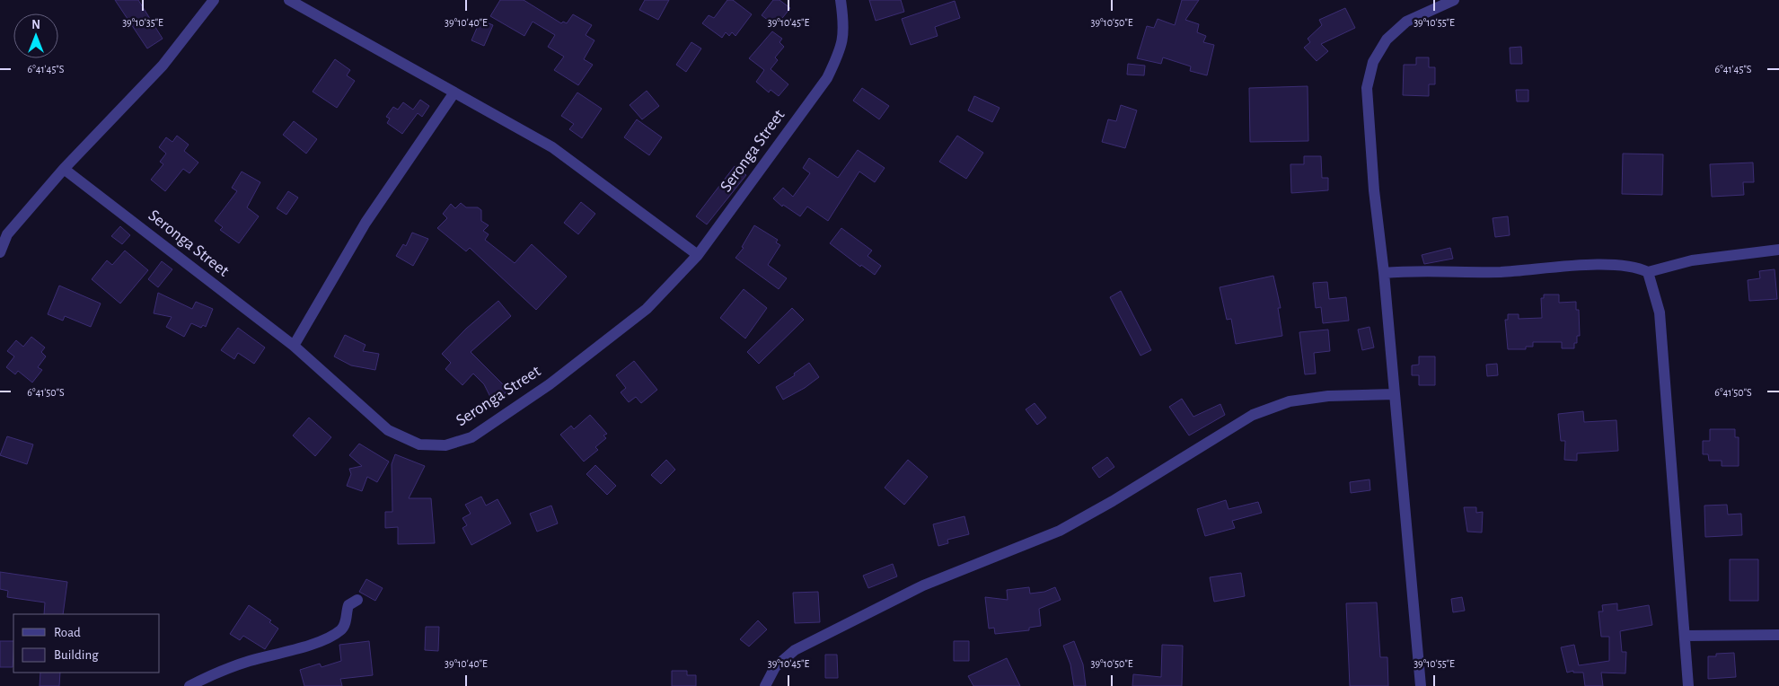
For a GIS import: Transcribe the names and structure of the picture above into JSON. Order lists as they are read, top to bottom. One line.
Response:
{"streets":{"street":["Seronga Street"]},"legend":["Road","Building"],"north":"top","coordinates":["39°10'35\"E","39°10'40\"E","39°10'45\"E","39°10'50\"E","39°10'55\"E","6°41'45\"S","6°41'50\"S"]}
